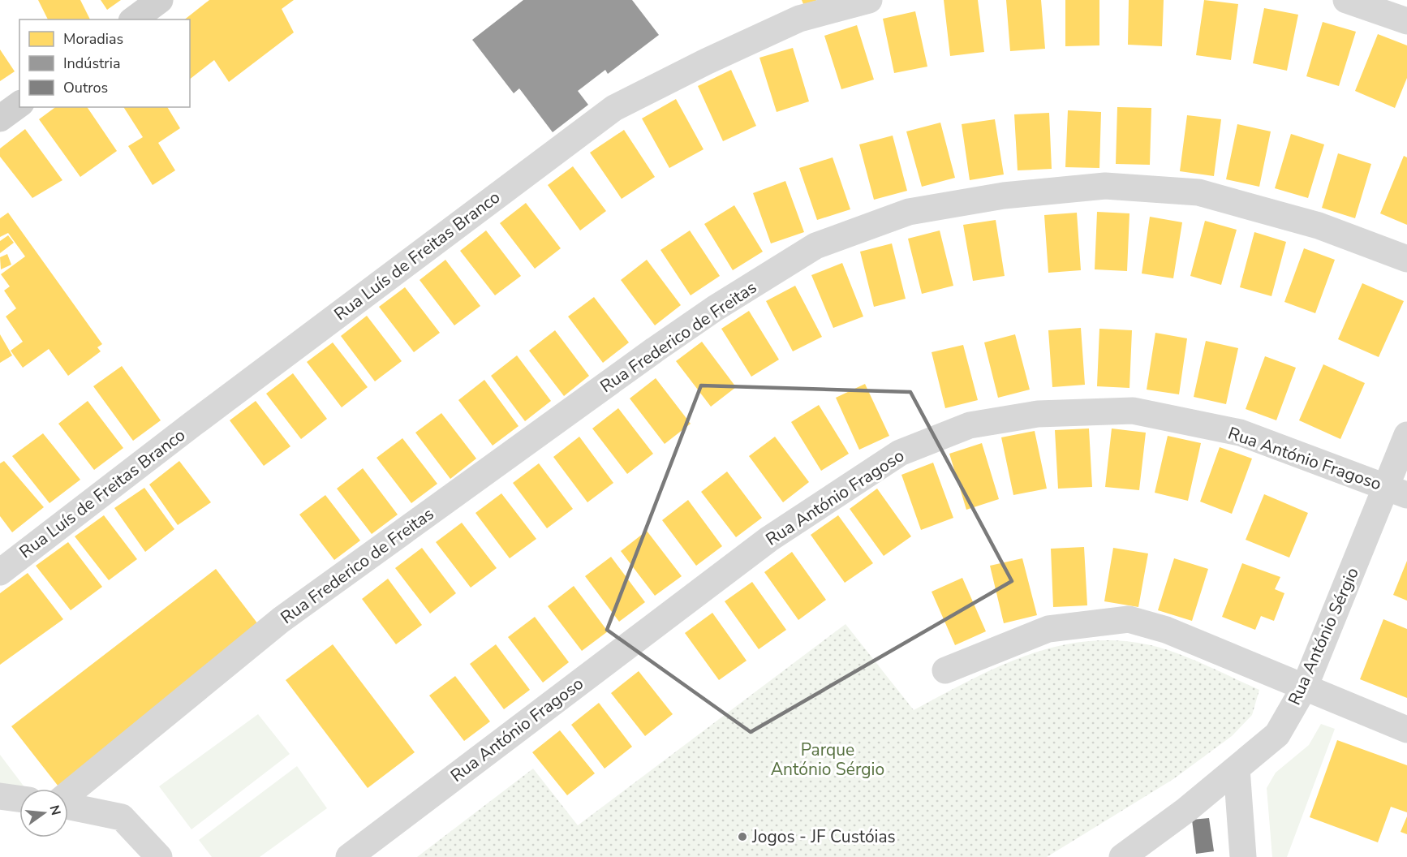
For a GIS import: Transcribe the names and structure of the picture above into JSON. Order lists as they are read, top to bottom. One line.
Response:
{"streets":{"street":["Rua Luís de Freitas Branco","Rua Frederico de Freitas","Rua António Fragoso","Rua António Sérgio"]},"crossings":[["Rua António Fragoso","Rua António Sérgio"]],"parks":["Parque António Sérgio"],"places":["Jogos - JF Custóias"],"legend":["Moradias","Indústria","Outros"],"north":"right"}
